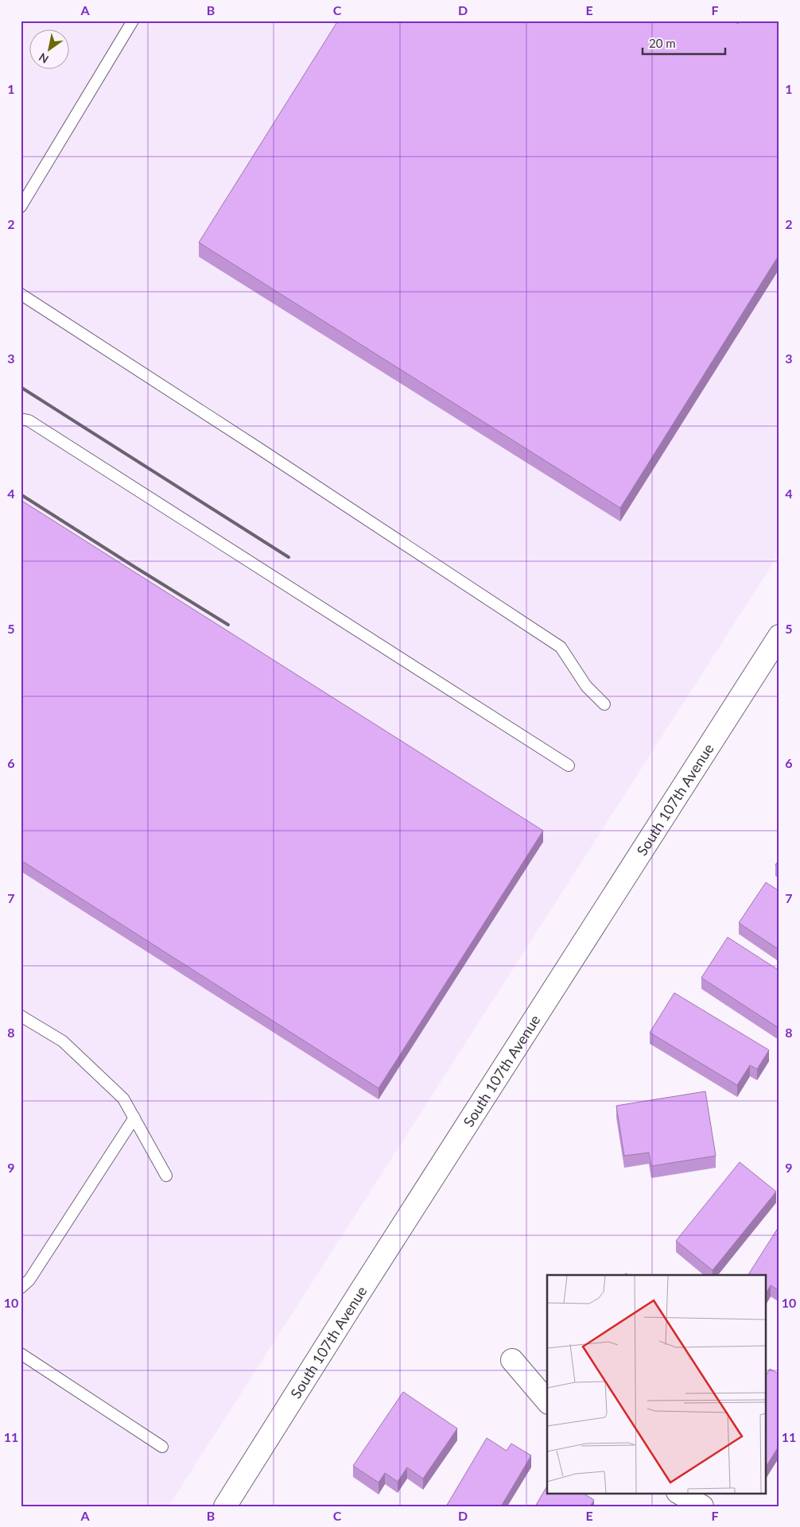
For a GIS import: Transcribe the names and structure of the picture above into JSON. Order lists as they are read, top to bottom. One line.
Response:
{"streets":{"main road":["South 107th Avenue"]},"scale_bar":"20 m","north":"bottom left","grid":{"columns":["A","B","C","D","E","F"],"rows":["1","2","3","4","5","6","7","8","9","10","11"]}}
